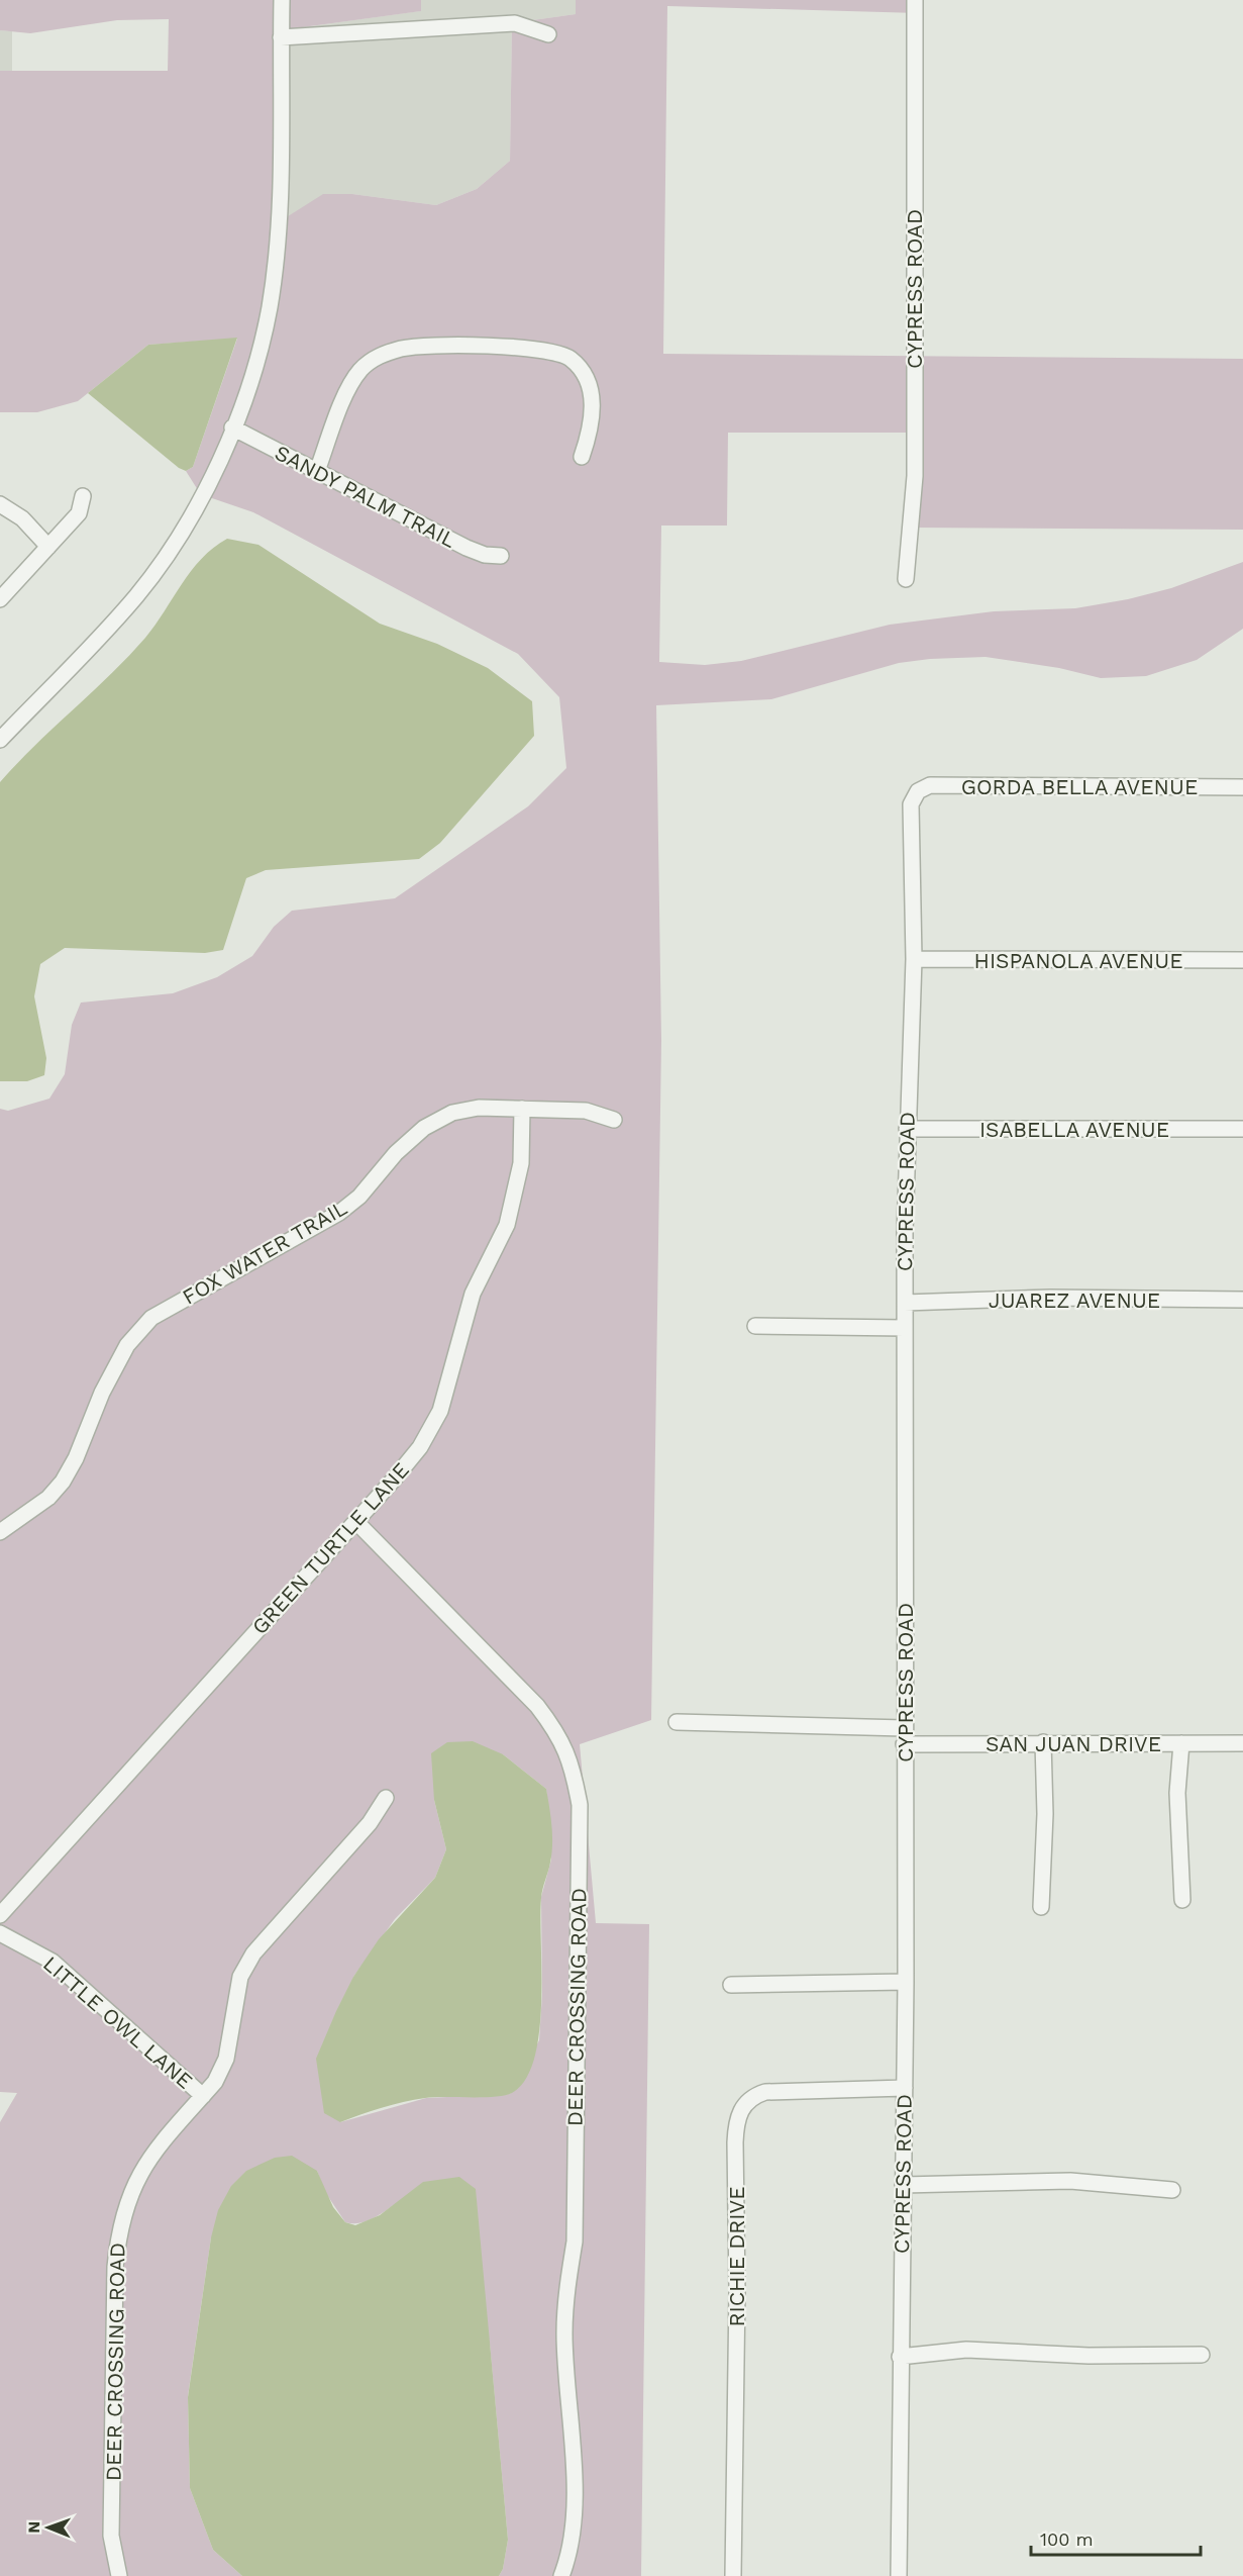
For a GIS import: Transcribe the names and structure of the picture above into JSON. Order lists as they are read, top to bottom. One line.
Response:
{"streets":{"street":["CYPRESS ROAD","SANDY PALM TRAIL","GORDA BELLA AVENUE","HISPANOLA AVENUE","ISABELLA AVENUE","FOX WATER TRAIL","JUAREZ AVENUE","GREEN TURTLE LANE","SAN JUAN DRIVE","DEER CROSSING ROAD","LITTLE OWL LANE","RICHIE DRIVE"]},"crossings":[["CYPRESS ROAD","GORDA BELLA AVENUE"],["CYPRESS ROAD","HISPANOLA AVENUE"],["CYPRESS ROAD","ISABELLA AVENUE"],["CYPRESS ROAD","JUAREZ AVENUE"],["CYPRESS ROAD","SAN JUAN DRIVE"],["CYPRESS ROAD","RICHIE DRIVE"],["FOX WATER TRAIL","GREEN TURTLE LANE"],["GREEN TURTLE LANE","DEER CROSSING ROAD"],["DEER CROSSING ROAD","LITTLE OWL LANE"]],"scale_bar":"100 m","north":"left"}
